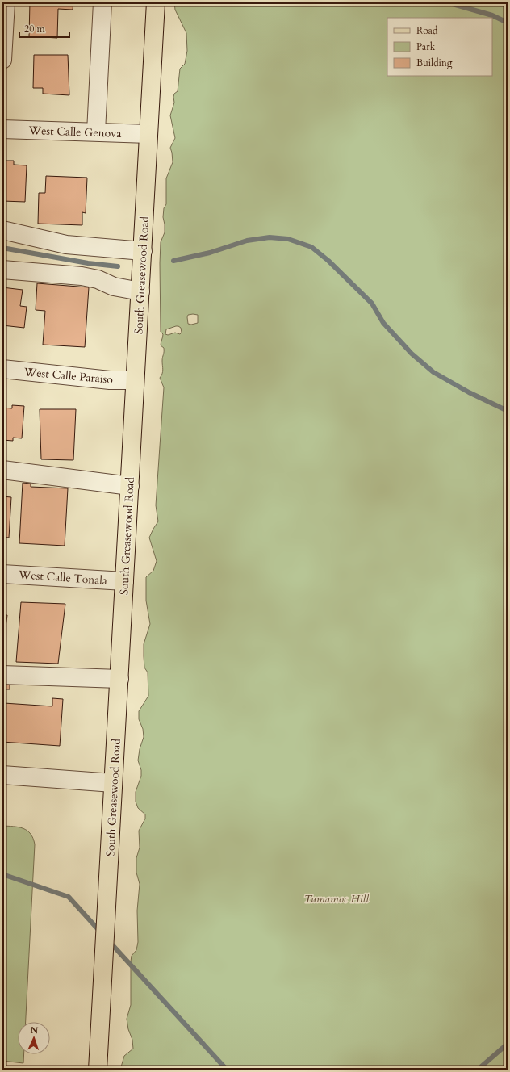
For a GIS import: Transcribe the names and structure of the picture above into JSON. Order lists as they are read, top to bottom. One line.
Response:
{"streets":{"main road":["South Greasewood Road"],"street":["West Calle Genova","West Calle Paraiso","West Calle Tonala"]},"crossings":[["West Calle Genova","South Greasewood Road"],["South Greasewood Road","West Calle Paraiso"],["South Greasewood Road","West Calle Tonala"]],"parks":["Tumamoc Hill"],"legend":["Road","Park","Building"],"scale_bar":"20 m","north":"top"}
